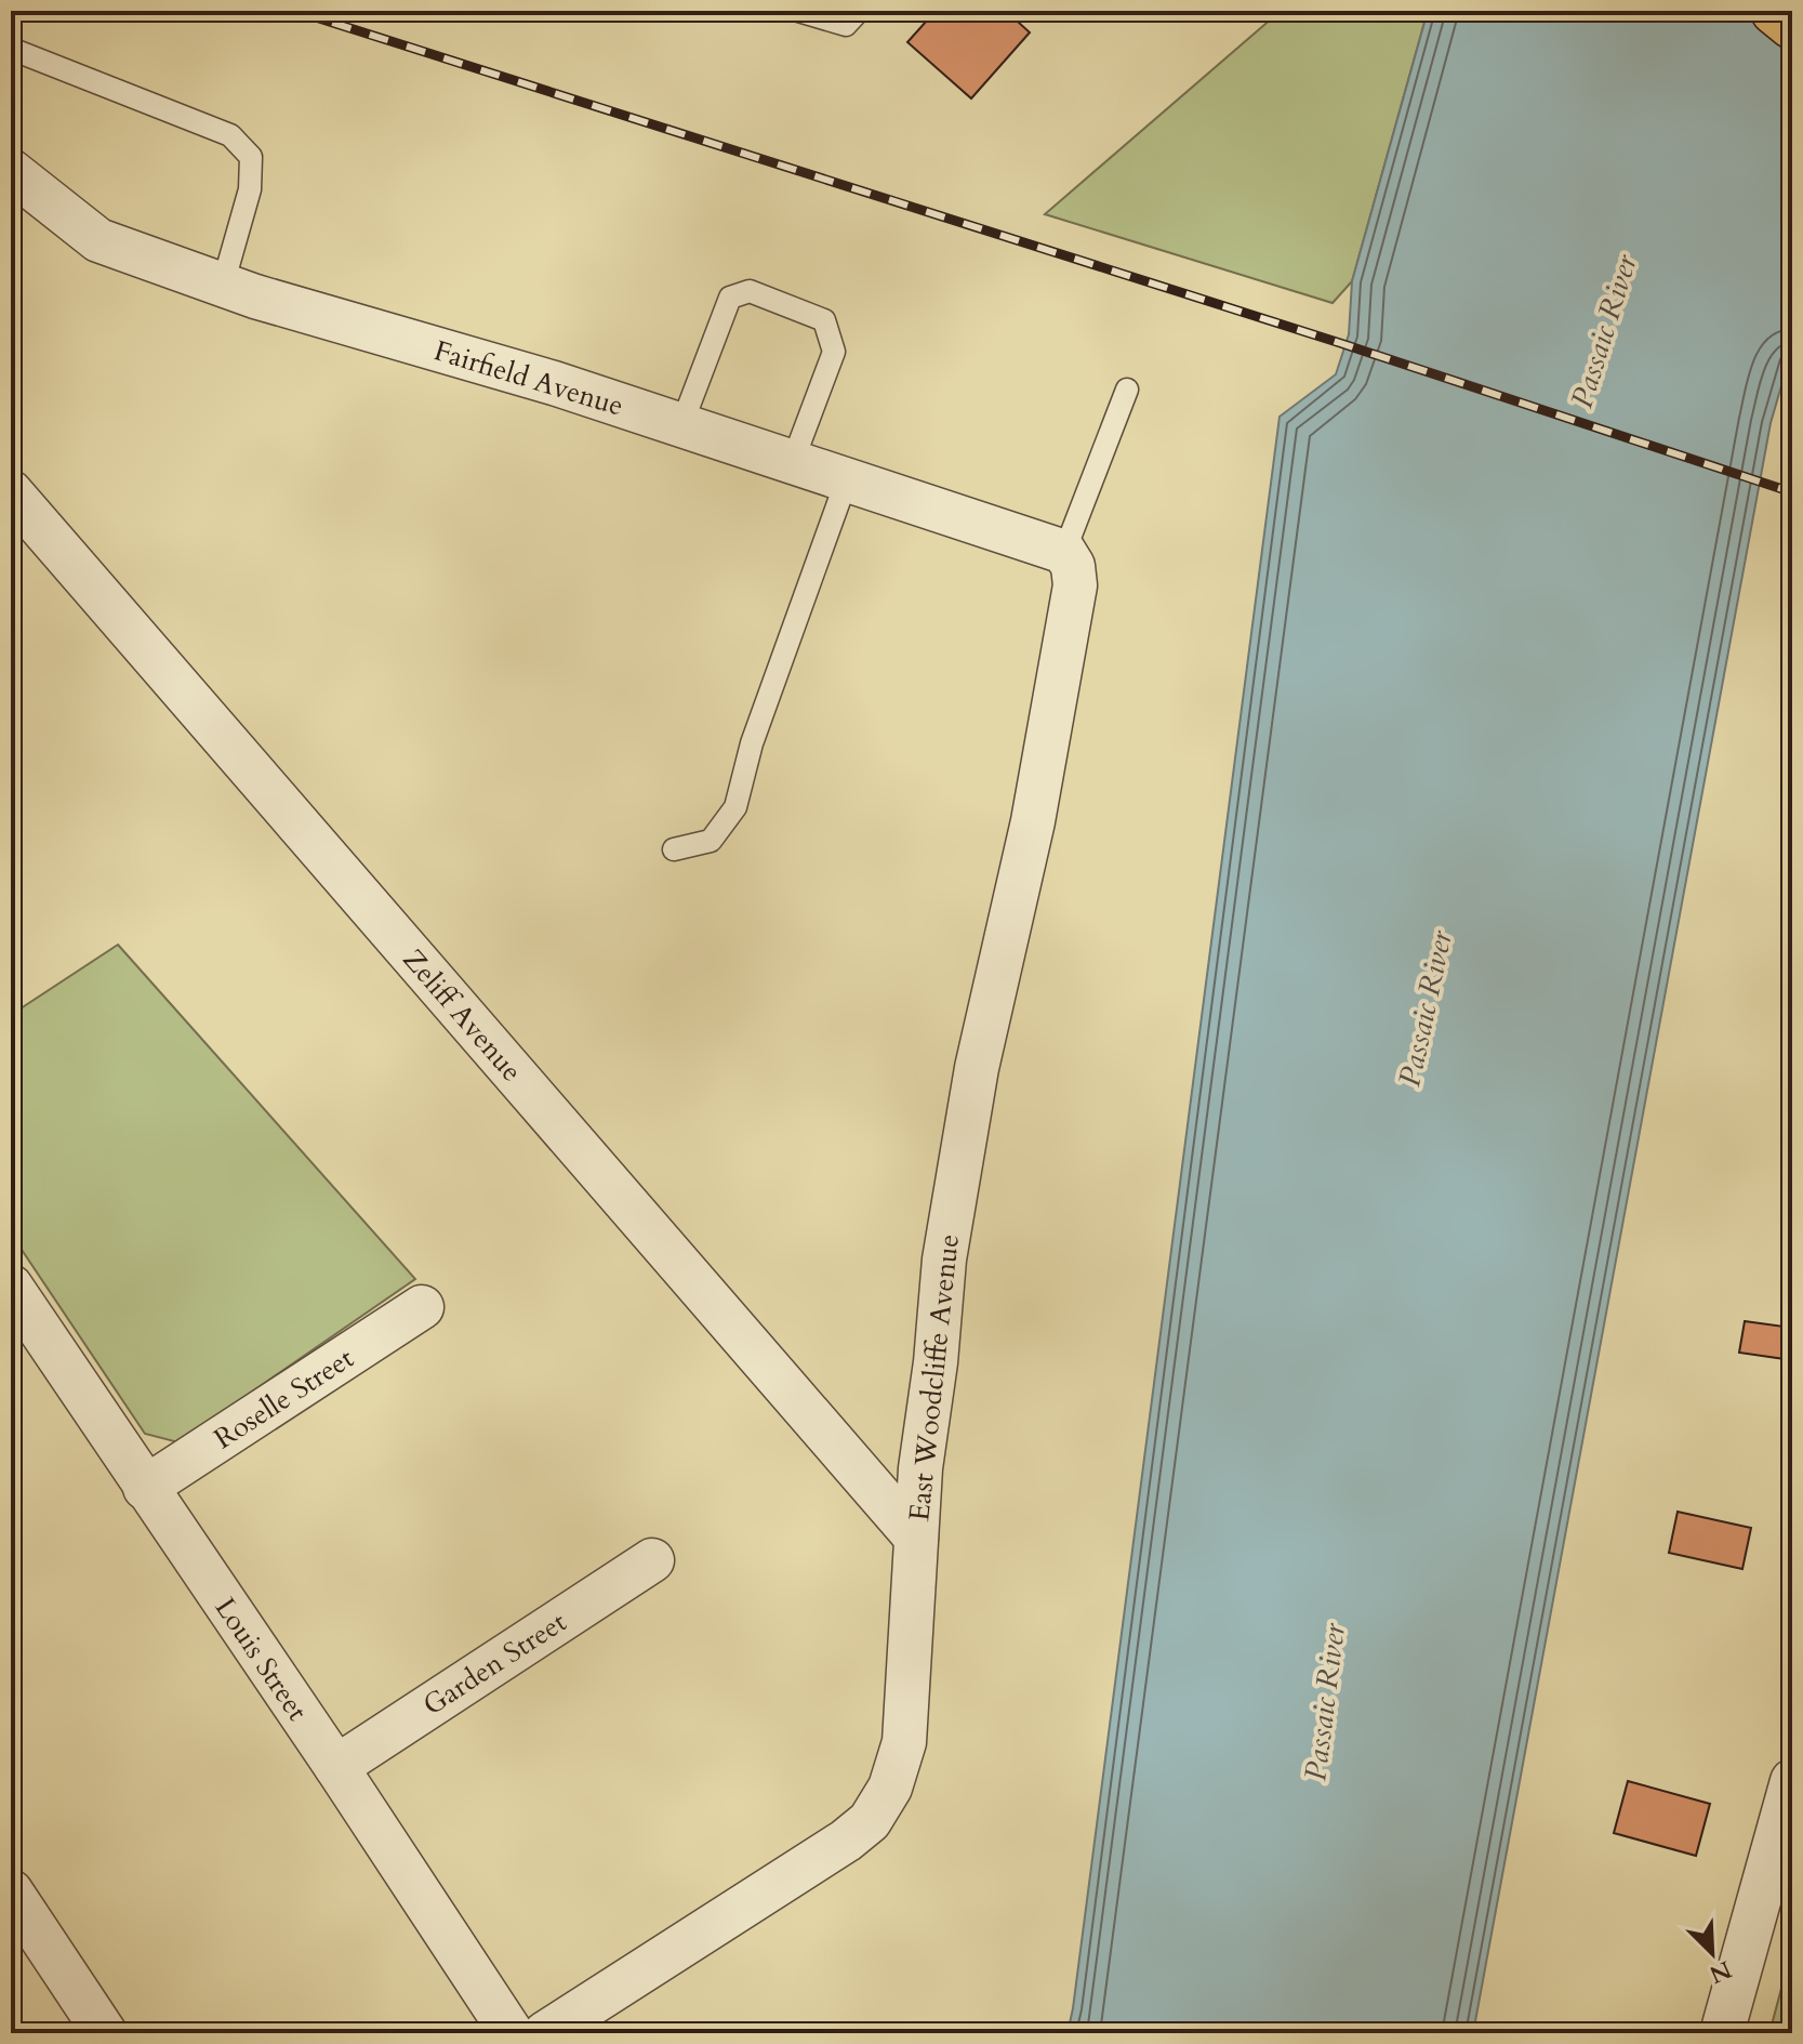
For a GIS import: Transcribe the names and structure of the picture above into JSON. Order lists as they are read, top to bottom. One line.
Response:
{"streets":{"street":["Fairfield Avenue","Zeliff Avenue","East Woodcliffe Avenue","Roselle Street","Louis Street","Garden Street"]},"crossings":[["Fairfield Avenue","East Woodcliffe Avenue"],["Zeliff Avenue","East Woodcliffe Avenue"],["Roselle Street","Louis Street"],["Louis Street","Garden Street"]],"water":["Passaic River"],"north":"bottom right"}
